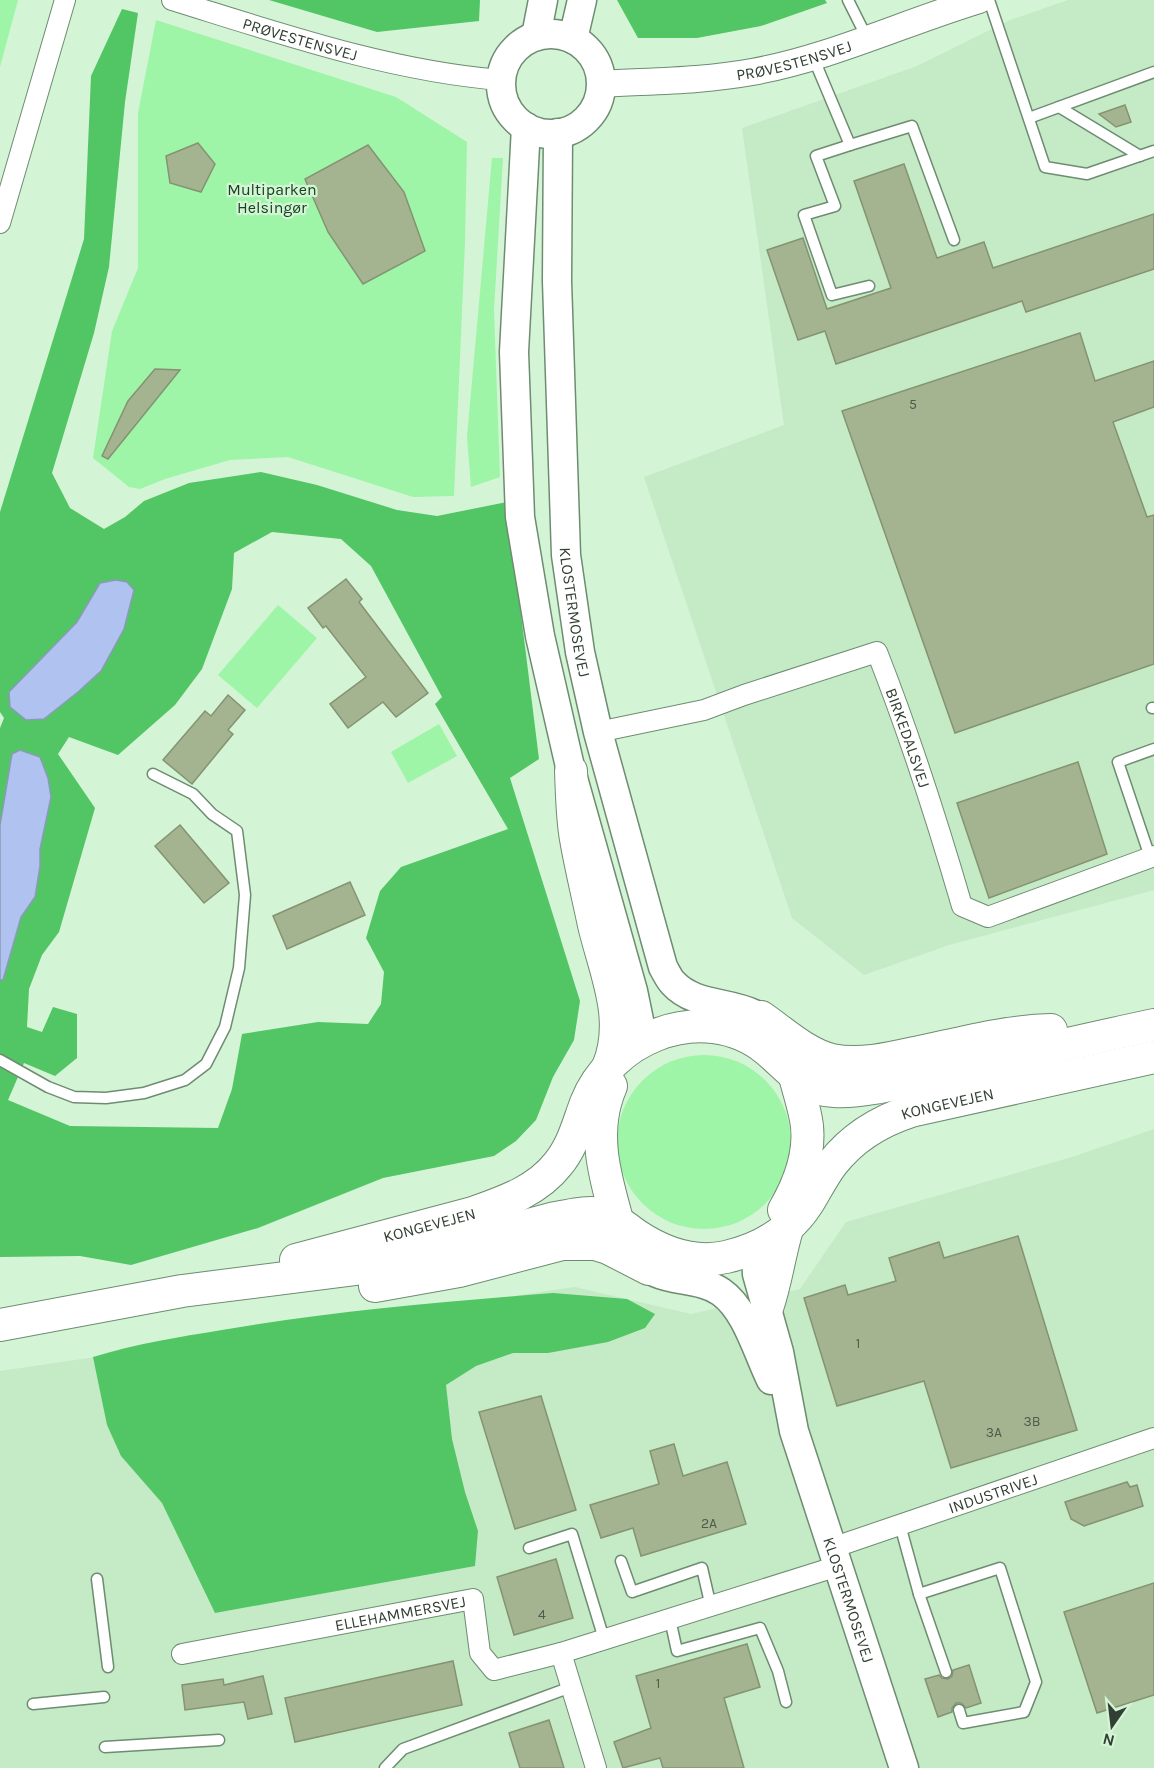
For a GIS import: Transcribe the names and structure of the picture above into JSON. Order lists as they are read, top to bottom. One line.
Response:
{"streets":{"main road":["KLOSTERMOSEVEJ","KONGEVEJEN"],"street":["PRØVESTENSVEJ","BIRKEDALSVEJ","INDUSTRIVEJ","ELLEHAMMERSVEJ"]},"crossings":[["PRØVESTENSVEJ","KLOSTERMOSEVEJ"],["KLOSTERMOSEVEJ","BIRKEDALSVEJ"],["KLOSTERMOSEVEJ","INDUSTRIVEJ"],["KLOSTERMOSEVEJ","ELLEHAMMERSVEJ"],["INDUSTRIVEJ","ELLEHAMMERSVEJ"]],"parks":["Multiparken Helsingør"],"house_numbers":["5","1","3B","3A","2A","4","1"],"north":"bottom"}
